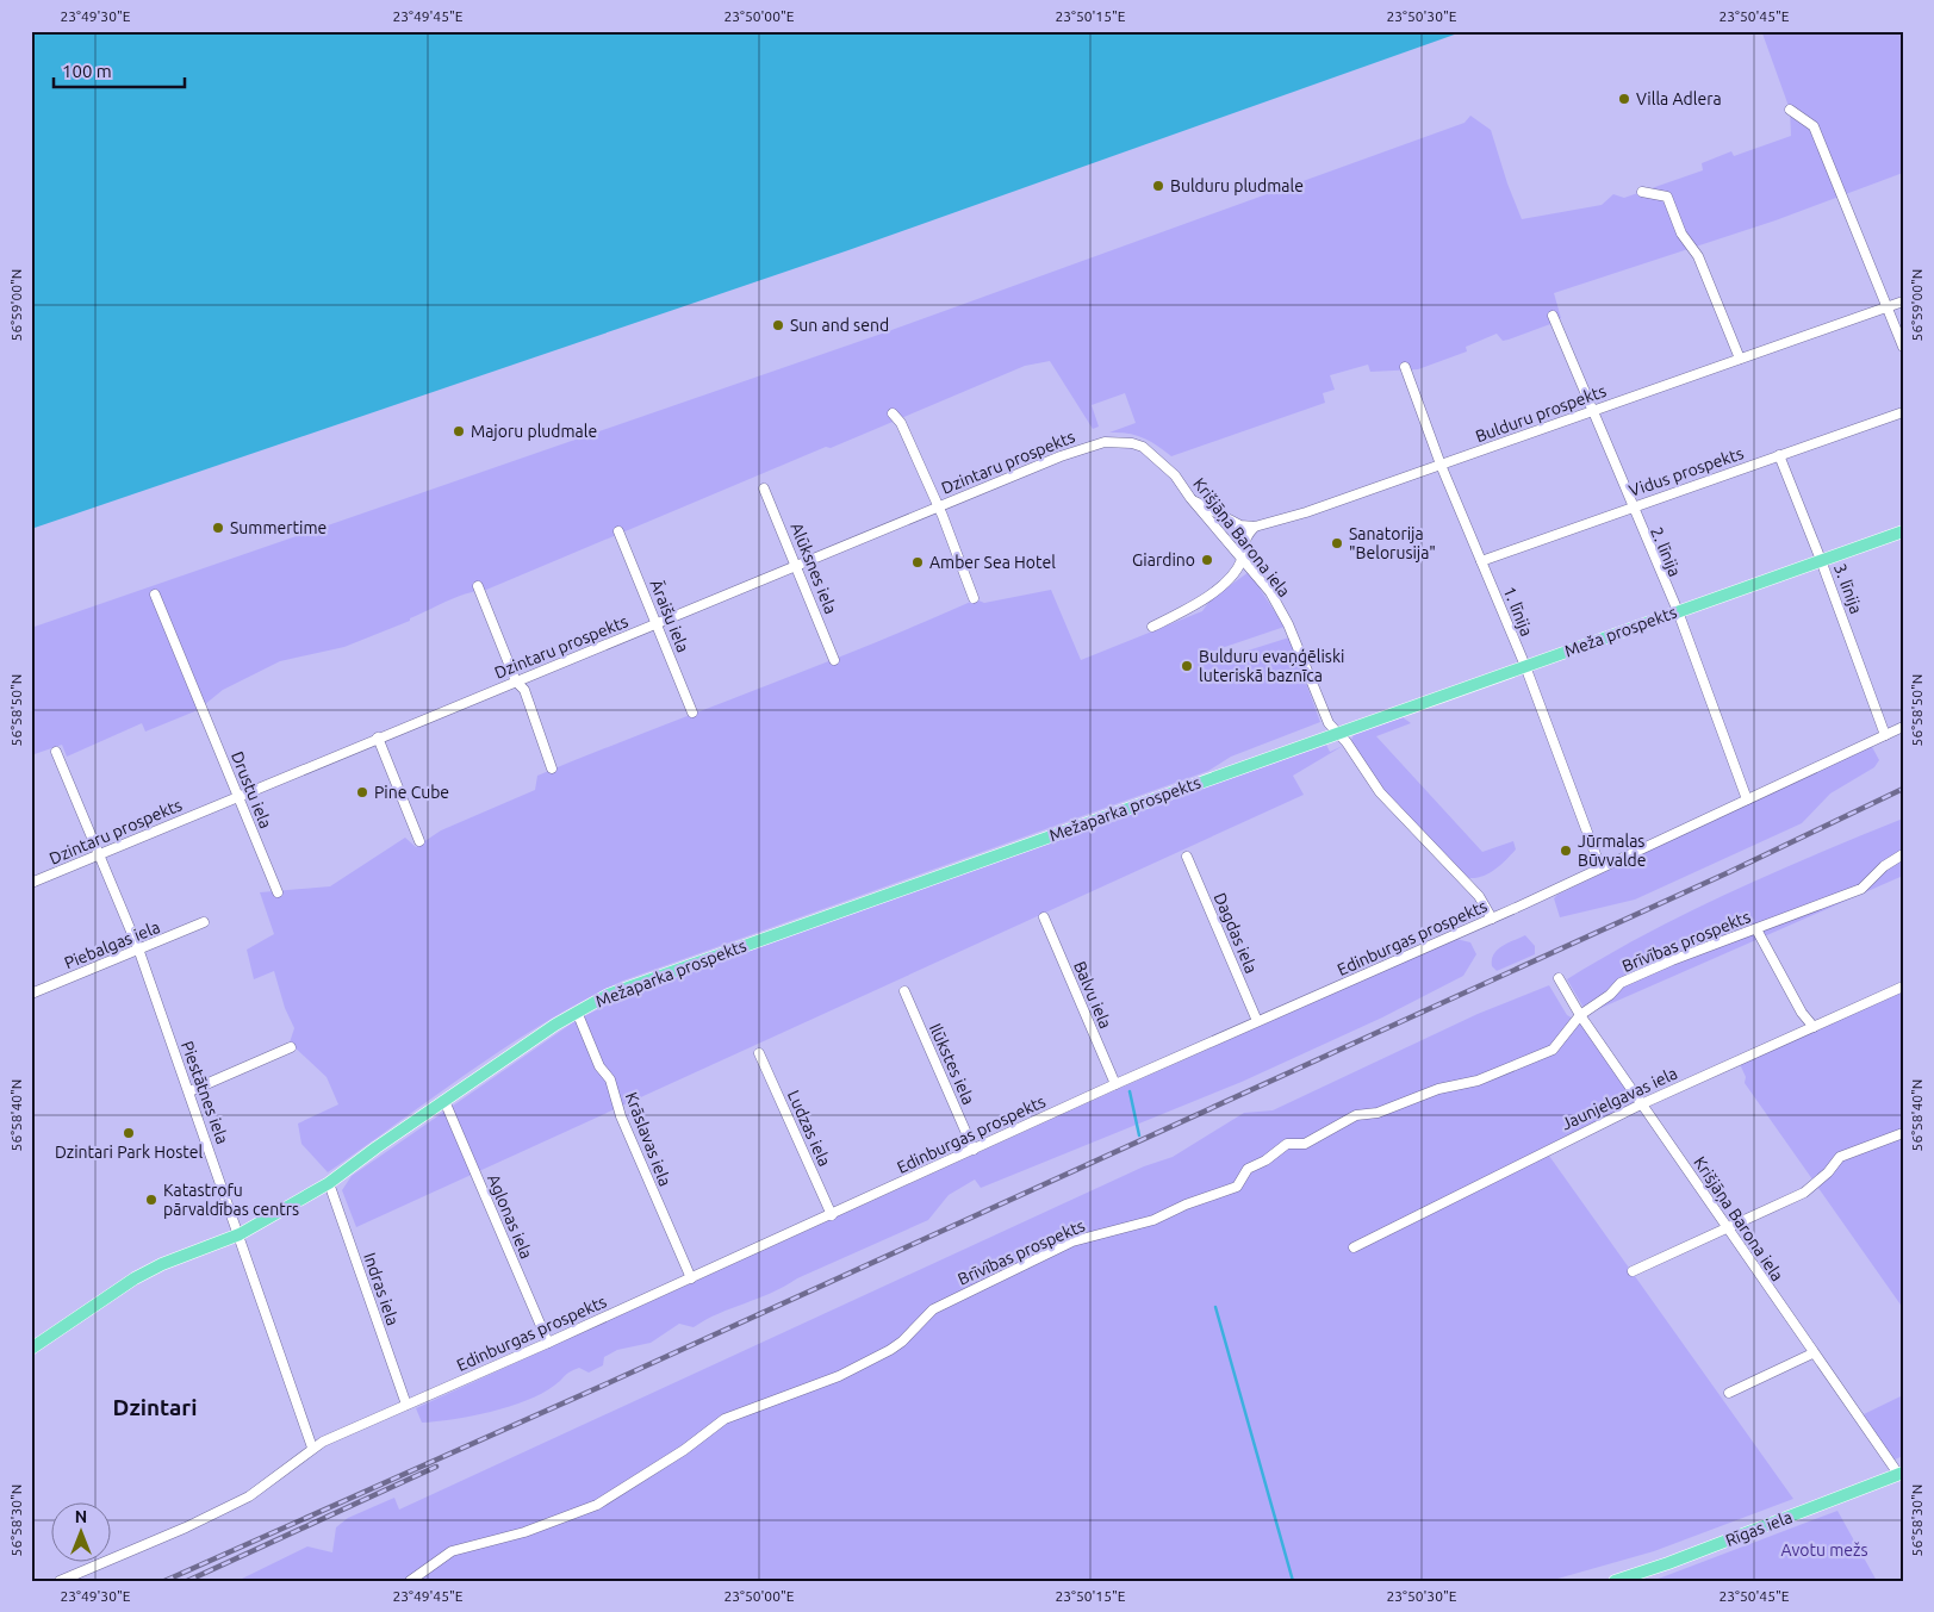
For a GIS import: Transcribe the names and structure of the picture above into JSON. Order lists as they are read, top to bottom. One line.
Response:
{"streets":{"main road":["Meža prospekts","Mežaparka prospekts","Rīgas iela"],"street":["Bulduru prospekts","Dzintaru prospekts","Vidus prospekts","Krišjāņa Barona iela","2. līnija","Alūksnes iela","3. līnija","1. līnija","Āraišu iela","Drustu iela","Dagdas iela","Edinburgas prospekts","Brīvības prospekts","Piebalgas iela","Balvu iela","Ilūkstes iela","Piestātnes iela","Jaunjelgavas iela","Ludzas iela","Krāslavas iela","Aglonas iela","Indras iela"]},"crossings":[["Bulduru prospekts","2. līnija"],["Bulduru prospekts","1. līnija"],["Dzintaru prospekts","Krišjāņa Barona iela"],["Dzintaru prospekts","Alūksnes iela"],["Dzintaru prospekts","Āraišu iela"],["Dzintaru prospekts","Drustu iela"],["Dzintaru prospekts","Piestātnes iela"],["Vidus prospekts","2. līnija"],["Vidus prospekts","3. līnija"],["Vidus prospekts","1. līnija"],["Krišjāņa Barona iela","Meža prospekts"],["Krišjāņa Barona iela","Mežaparka prospekts"],["Krišjāņa Barona iela","Edinburgas prospekts"],["Krišjāņa Barona iela","Brīvības prospekts"],["Krišjāņa Barona iela","Jaunjelgavas iela"],["Krišjāņa Barona iela","Rīgas iela"],["2. līnija","Meža prospekts"],["2. līnija","Edinburgas prospekts"],["3. līnija","Meža prospekts"],["3. līnija","Edinburgas prospekts"],["1. līnija","Meža prospekts"],["1. līnija","Edinburgas prospekts"],["Meža prospekts","Mežaparka prospekts"],["Mežaparka prospekts","Piestātnes iela"],["Mežaparka prospekts","Krāslavas iela"],["Mežaparka prospekts","Aglonas iela"],["Mežaparka prospekts","Indras iela"],["Dagdas iela","Edinburgas prospekts"],["Edinburgas prospekts","Balvu iela"],["Edinburgas prospekts","Ilūkstes iela"],["Edinburgas prospekts","Piestātnes iela"],["Edinburgas prospekts","Ludzas iela"],["Edinburgas prospekts","Krāslavas iela"],["Edinburgas prospekts","Aglonas iela"],["Edinburgas prospekts","Indras iela"],["Piebalgas iela","Piestātnes iela"]],"districts":["Dzintari"],"parks":["Avotu mežs"],"places":["Villa Adlera","Bulduru pludmale","Sun and send","Majoru pludmale","Summertime","Sanatorija \"Belorusija\"","Giardino","Amber Sea Hotel","Bulduru evaņģēliski luteriskā baznīca","Pine Cube","Jūrmalas Būvvalde","Dzintari Park Hostel","Katastrofu pārvaldības centrs"],"scale_bar":"100 m","north":"top","coordinates":["23°49'30\"E","23°49'45\"E","23°50'00\"E","23°50'15\"E","23°50'30\"E","23°50'45\"E","56°59'00\"N","56°58'50\"N","56°58'40\"N","56°58'30\"N"]}
